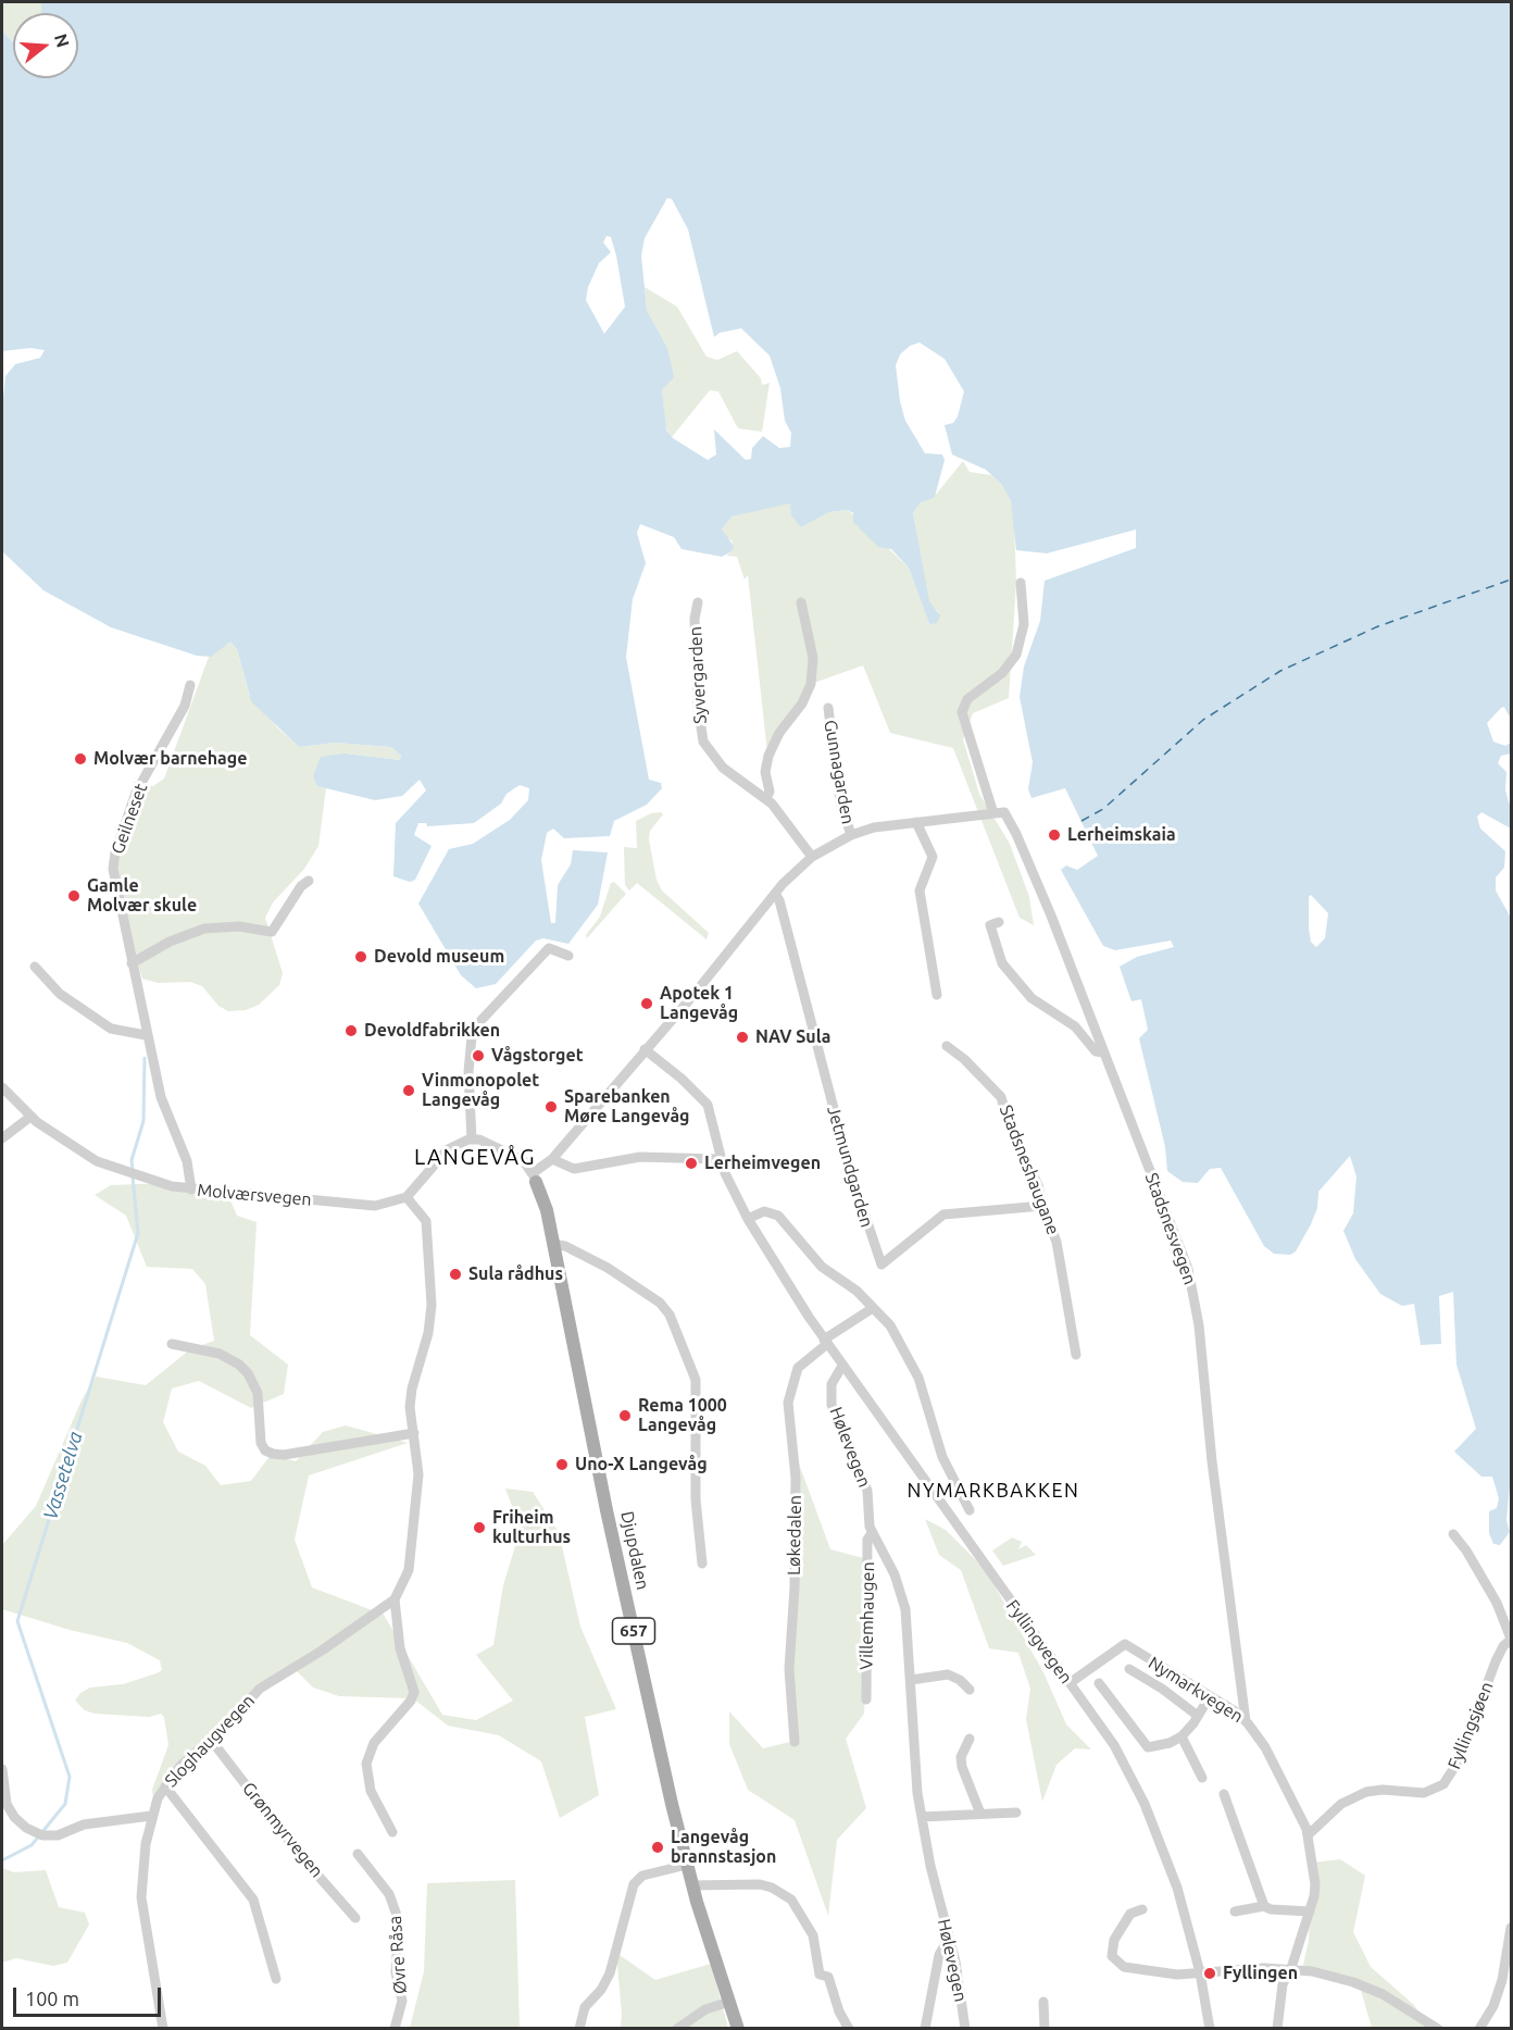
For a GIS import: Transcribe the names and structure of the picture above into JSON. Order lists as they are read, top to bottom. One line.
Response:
{"streets":{"main road":["Djupdalen","657"],"street":["Syvergarden","Gunnagarden","Geilneset","Jetmundgarden","Stadsneshaugane","Molværsvegen","Stadsnesvegen","Hølevegen","Løkedalen","Villemhaugen","Fyllingvegen","Nymarkvegen","Fyllingsjøen","Sloghaugvegen","Grønmyrvegen","Øvre Råsa"]},"crossings":[["Geilneset","Molværsvegen"],["Jetmundgarden","Stadsneshaugane"],["Stadsnesvegen","Nymarkvegen"],["Hølevegen","Villemhaugen"],["Hølevegen","Fyllingvegen"],["Løkedalen","Fyllingvegen"],["Fyllingvegen","Nymarkvegen"],["Nymarkvegen","Fyllingsjøen"],["Sloghaugvegen","Grønmyrvegen"]],"districts":["LANGEVÅG","NYMARKBAKKEN"],"water":["Vassetelva"],"places":["Molvær barnehage","Lerheimskaia","Gamle Molvær skule","Devold museum","Apotek 1 Langevåg","Devoldfabrikken","NAV Sula","Vågstorget","Vinmonopolet Langevåg","Sparebanken Møre Langevåg","Lerheimvegen","Sula rådhus","Rema 1000 Langevåg","Uno-X Langevåg","Friheim kulturhus","Langevåg brannstasjon","Fyllingen"],"scale_bar":"100 m","north":"right"}
